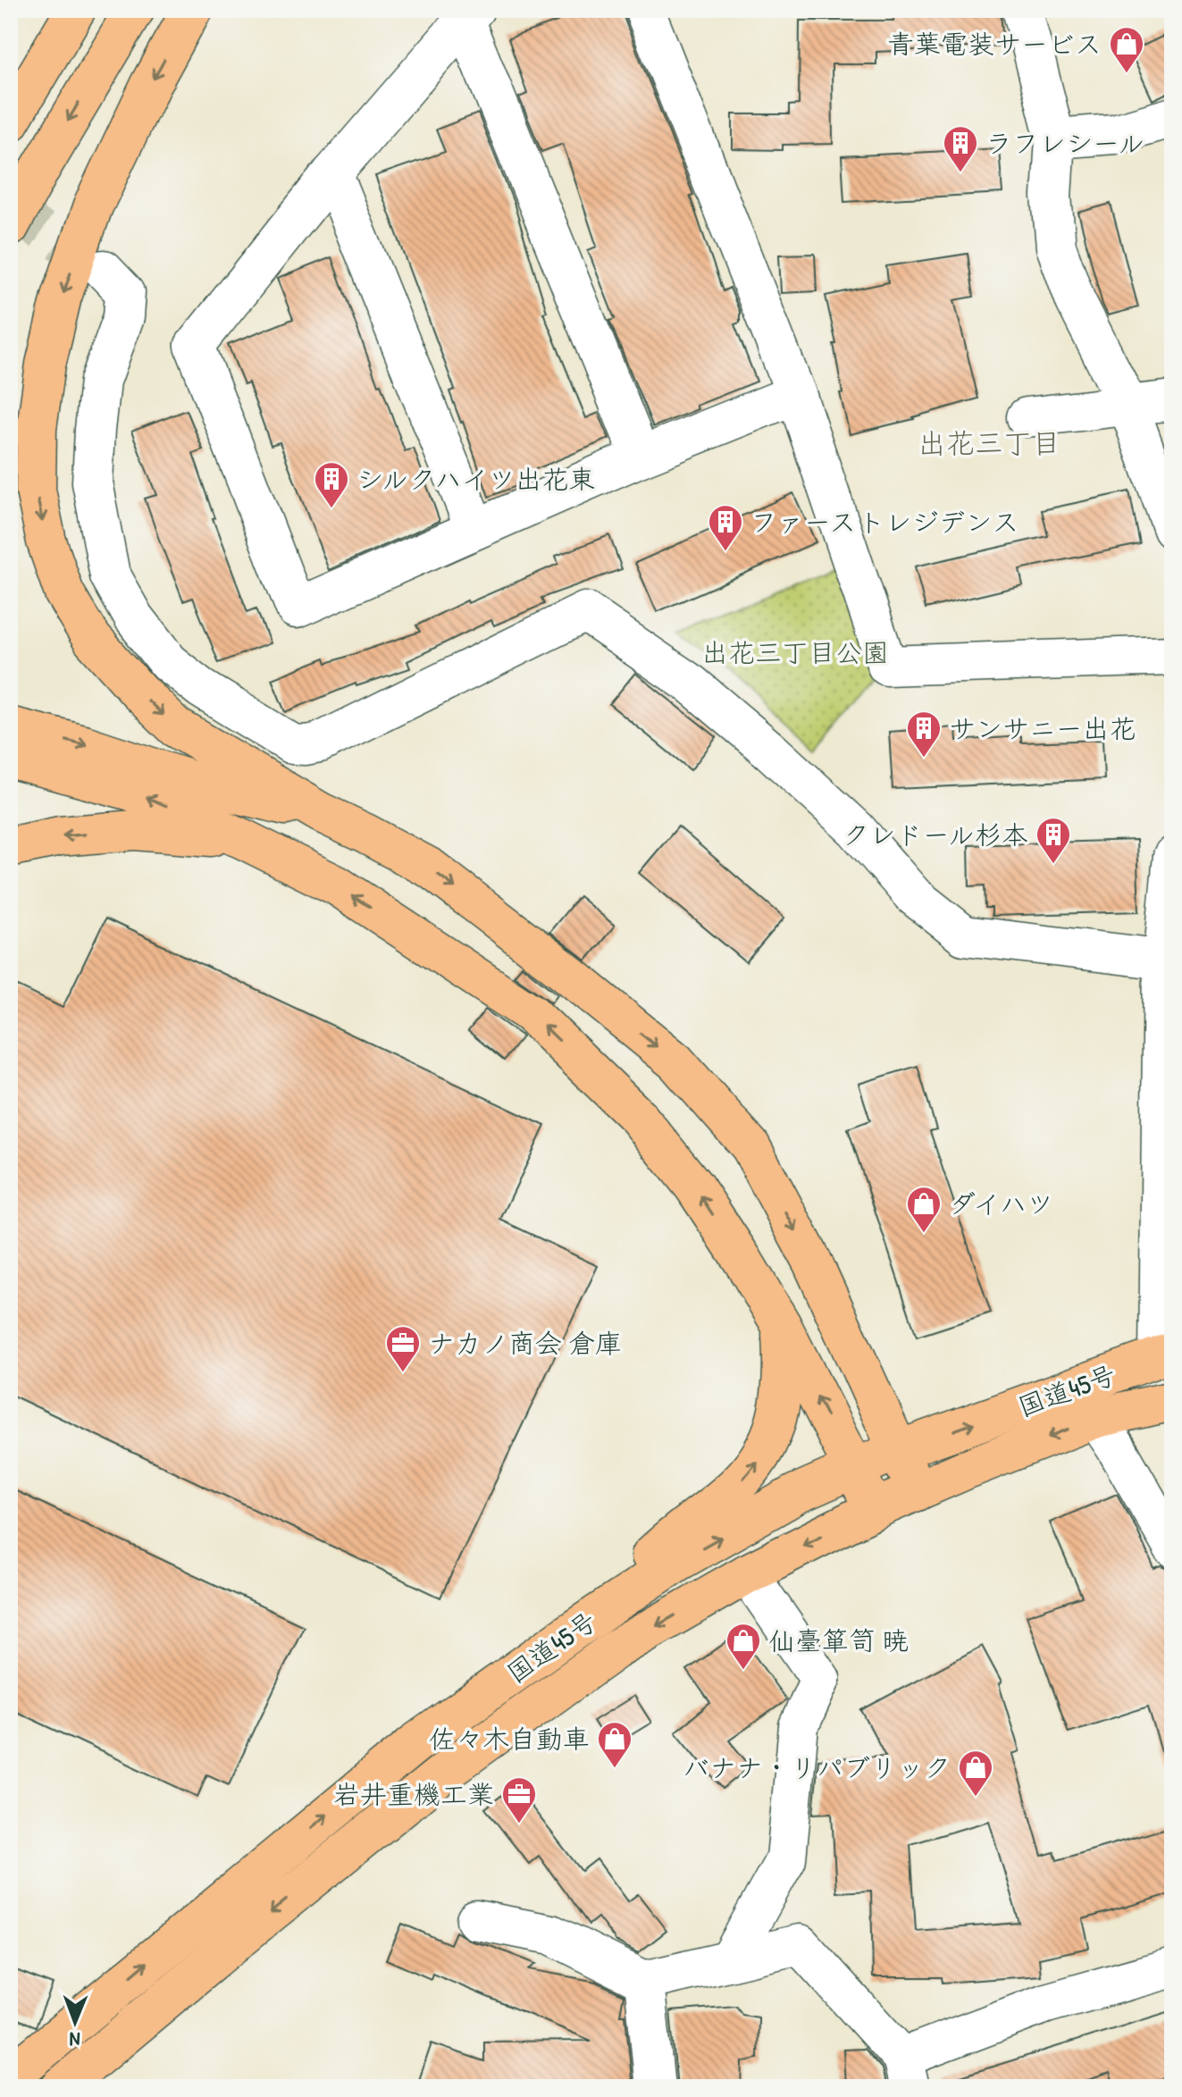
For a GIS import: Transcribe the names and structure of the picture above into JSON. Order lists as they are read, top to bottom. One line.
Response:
{"streets":{"highway":["国道45号"]},"districts":["出花三丁目"],"parks":["出花三丁目公園"],"places":{"shop":["青葉電装サービス","ダイハツ","仙臺箪笥 暁","佐々木自動車","バナナ・リパブリック"],"building":["ラフレシール","シルクハイツ出花東","ファーストレジデンス","サンサニー出花","クレドール杉本"],"office":["ナカノ商会 倉庫","岩井重機工業"]},"north":"bottom"}
